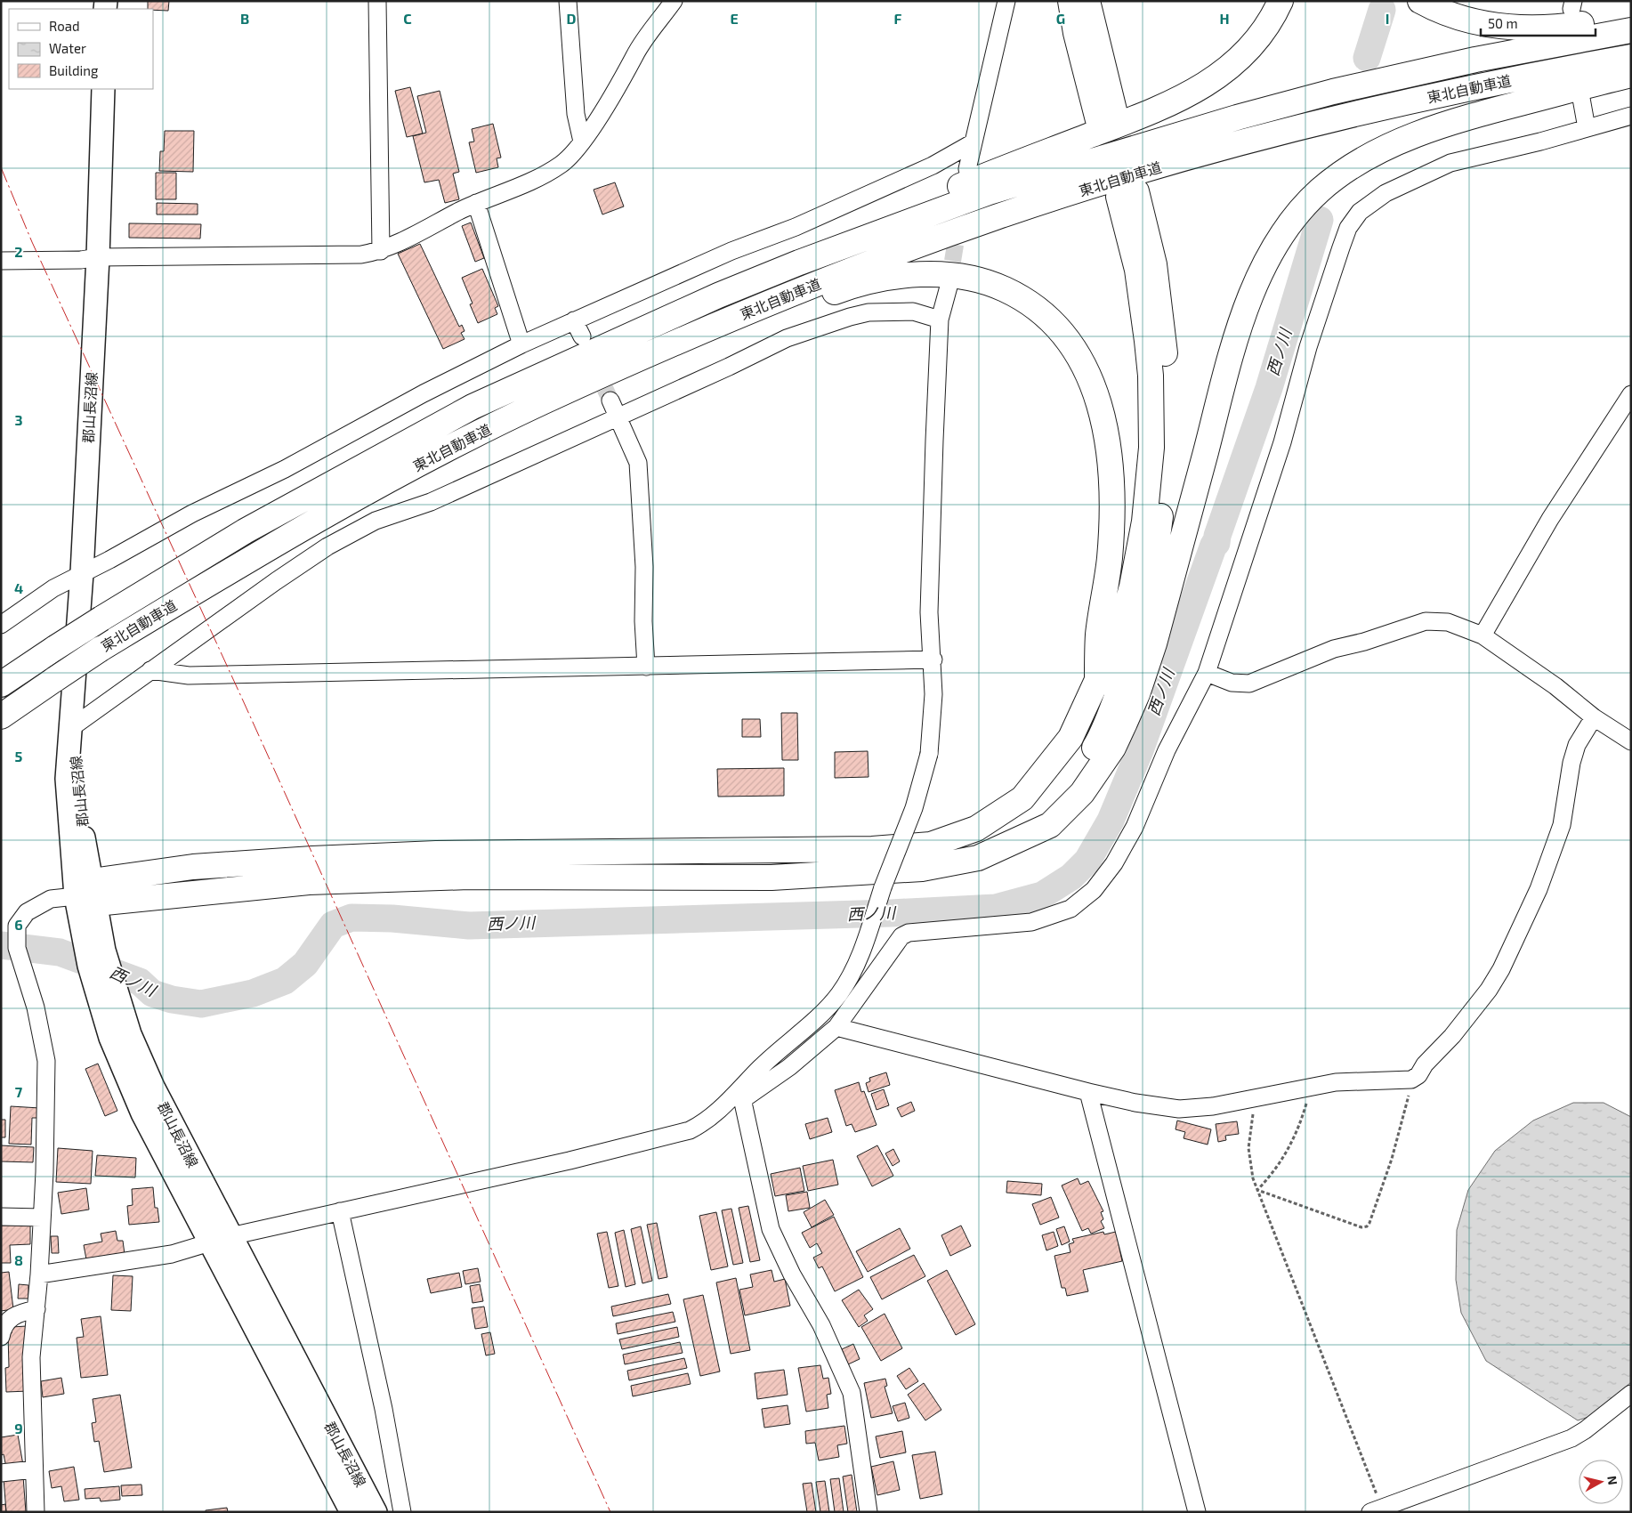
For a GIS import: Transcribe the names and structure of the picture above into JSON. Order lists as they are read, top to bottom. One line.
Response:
{"streets":{"highway":["東北自動車道"],"main road":["郡山長沼線"]},"water":["西ノ川"],"legend":["Road","Water","Building"],"scale_bar":"50 m","north":"right","grid":{"columns":["B","C","D","E","F","G","H","I"],"rows":["2","3","4","5","6","7","8","9"]}}
